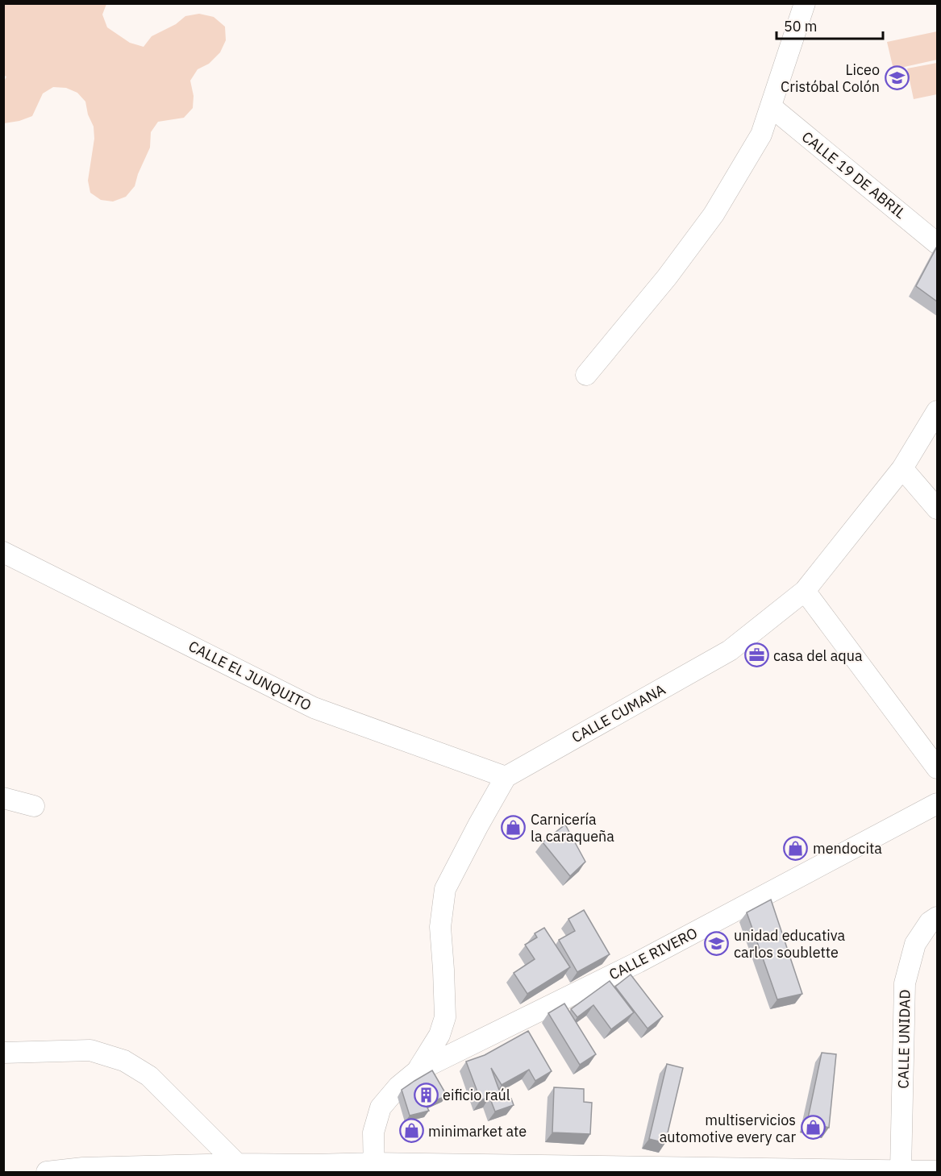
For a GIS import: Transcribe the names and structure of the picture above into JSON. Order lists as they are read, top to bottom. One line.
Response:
{"streets":{"street":["CALLE 19 DE ABRIL","CALLE EL JUNQUITO","CALLE CUMANA","CALLE RIVERO","CALLE UNIDAD"]},"crossings":[["CALLE EL JUNQUITO","CALLE CUMANA"]],"places":{"school or university":["Liceo Cristóbal Colón","unidad educativa carlos soublette"],"office":["casa del aqua"],"shop":["Carnicería la caraqueña","mendocita","multiservicios automotive every car","minimarket ate"],"building":["eificio raúl"]},"scale_bar":"50 m"}
